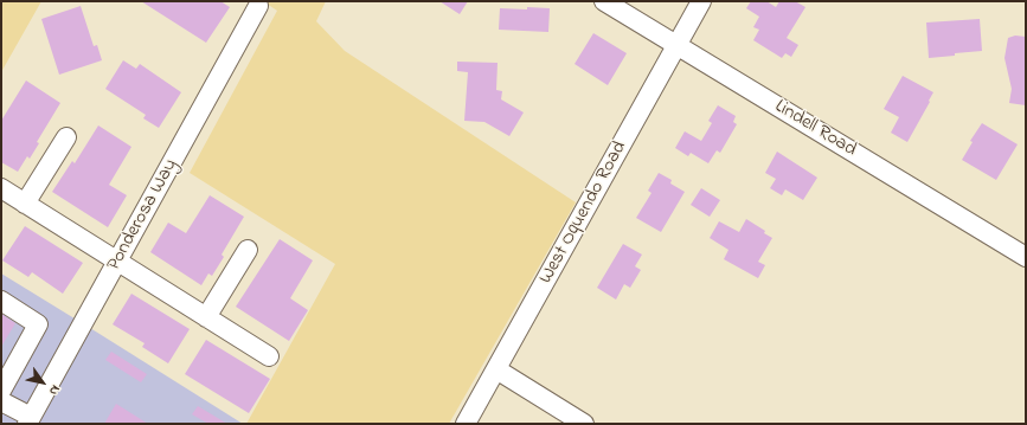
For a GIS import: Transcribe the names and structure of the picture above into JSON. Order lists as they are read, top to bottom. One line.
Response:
{"streets":{"street":["Lindell Road","West Oquendo Road","Ponderosa Way"]},"crossings":[["Lindell Road","West Oquendo Road"]],"north":"bottom right"}
